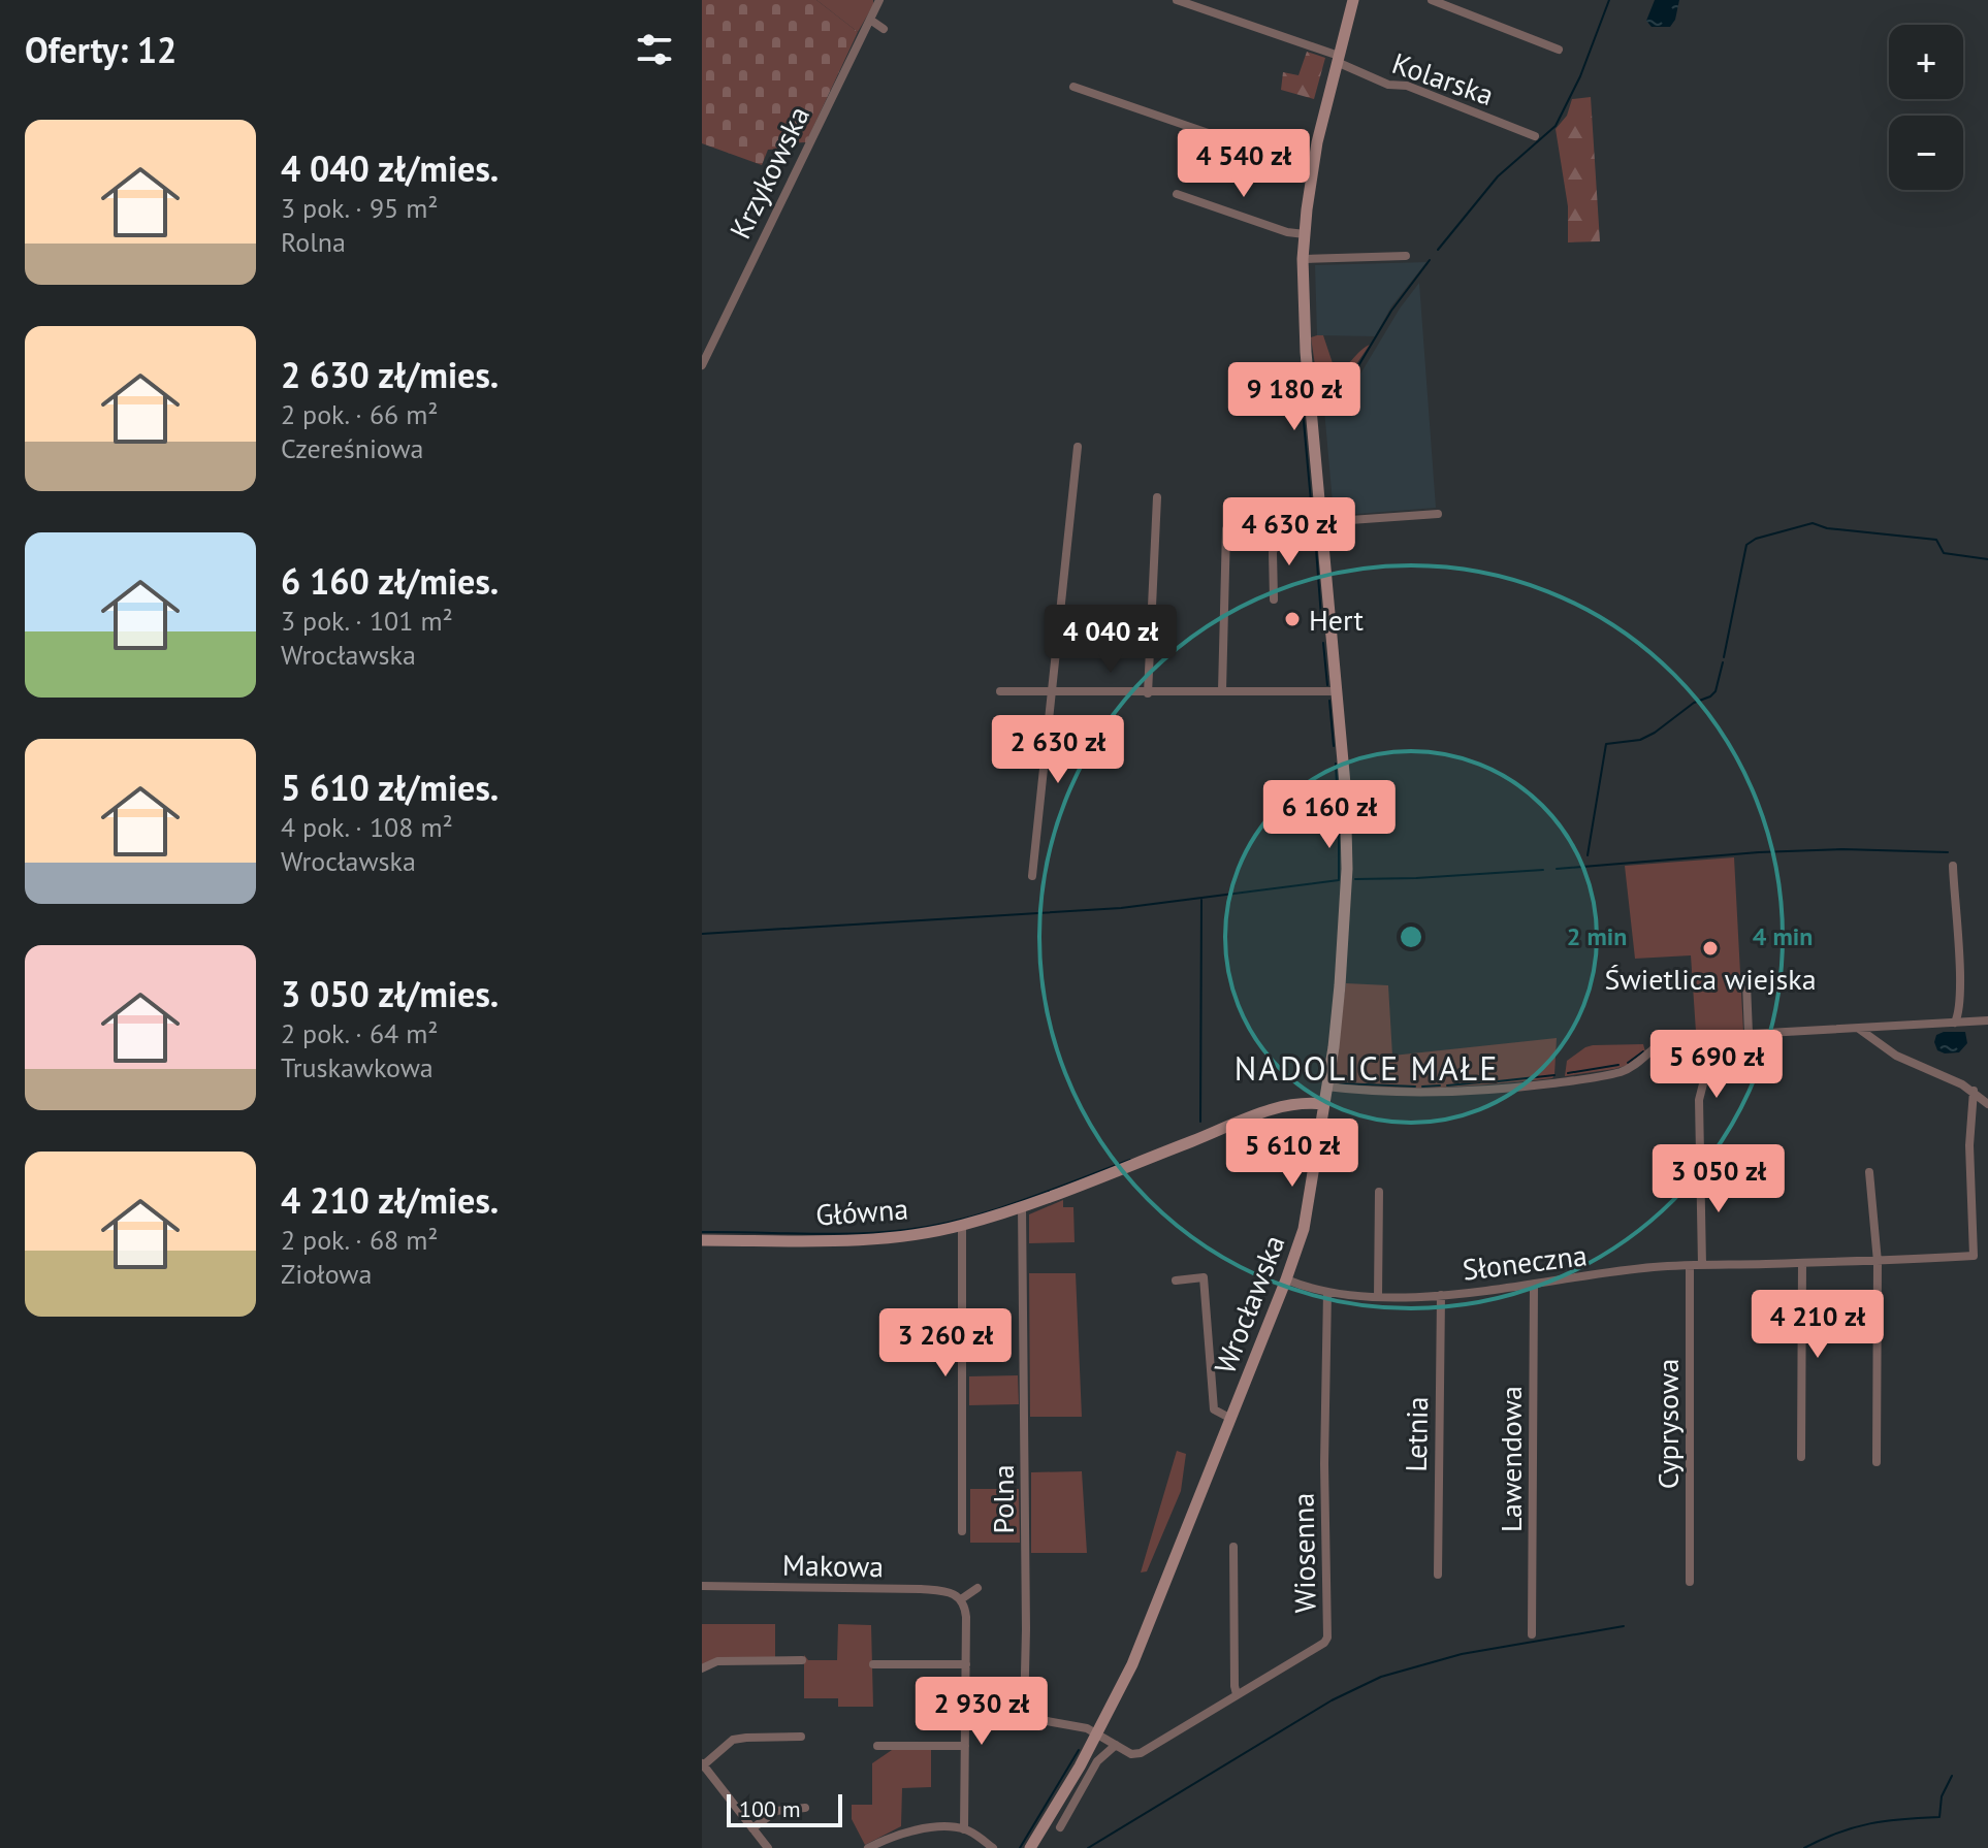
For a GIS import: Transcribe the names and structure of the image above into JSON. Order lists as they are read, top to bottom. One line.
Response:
{"streets":{"street":["Kolarska","Krzykowska","Główna","Słoneczna","Wrocławska","Cyprysowa","Letnia","Lawendowa","Polna","Wiosenna","Makowa"]},"crossings":[["Główna","Polna"],["Słoneczna","Cyprysowa"],["Słoneczna","Letnia"],["Słoneczna","Lawendowa"],["Słoneczna","Wiosenna"],["Wrocławska","Polna"],["Wrocławska","Wiosenna"],["Polna","Wiosenna"]],"districts":["NADOLICE MAŁE"],"places":["Hert","Świetlica wiejska"],"scale_bar":"100 m","page":{"heading":"Oferty: 12","map_buttons":["+","−"],"list":[{"name":"4 040 zł/mies.","note":"3 pok. · 95 m² · Rolna"},{"name":"2 630 zł/mies.","note":"2 pok. · 66 m² · Czereśniowa"},{"name":"6 160 zł/mies.","note":"3 pok. · 101 m² · Wrocławska"},{"name":"5 610 zł/mies.","note":"4 pok. · 108 m² · Wrocławska"},{"name":"3 050 zł/mies.","note":"2 pok. · 64 m² · Truskawkowa"},{"name":"4 210 zł/mies.","note":"2 pok. · 68 m² · Ziołowa"}],"price":["4 540 zł","9 180 zł","4 630 zł","4 040 zł","2 630 zł","6 160 zł","5 690 zł","5 610 zł","3 050 zł","4 210 zł","3 260 zł","2 930 zł"],"scale":"100 m"},"rings":["2 min","4 min"]}
